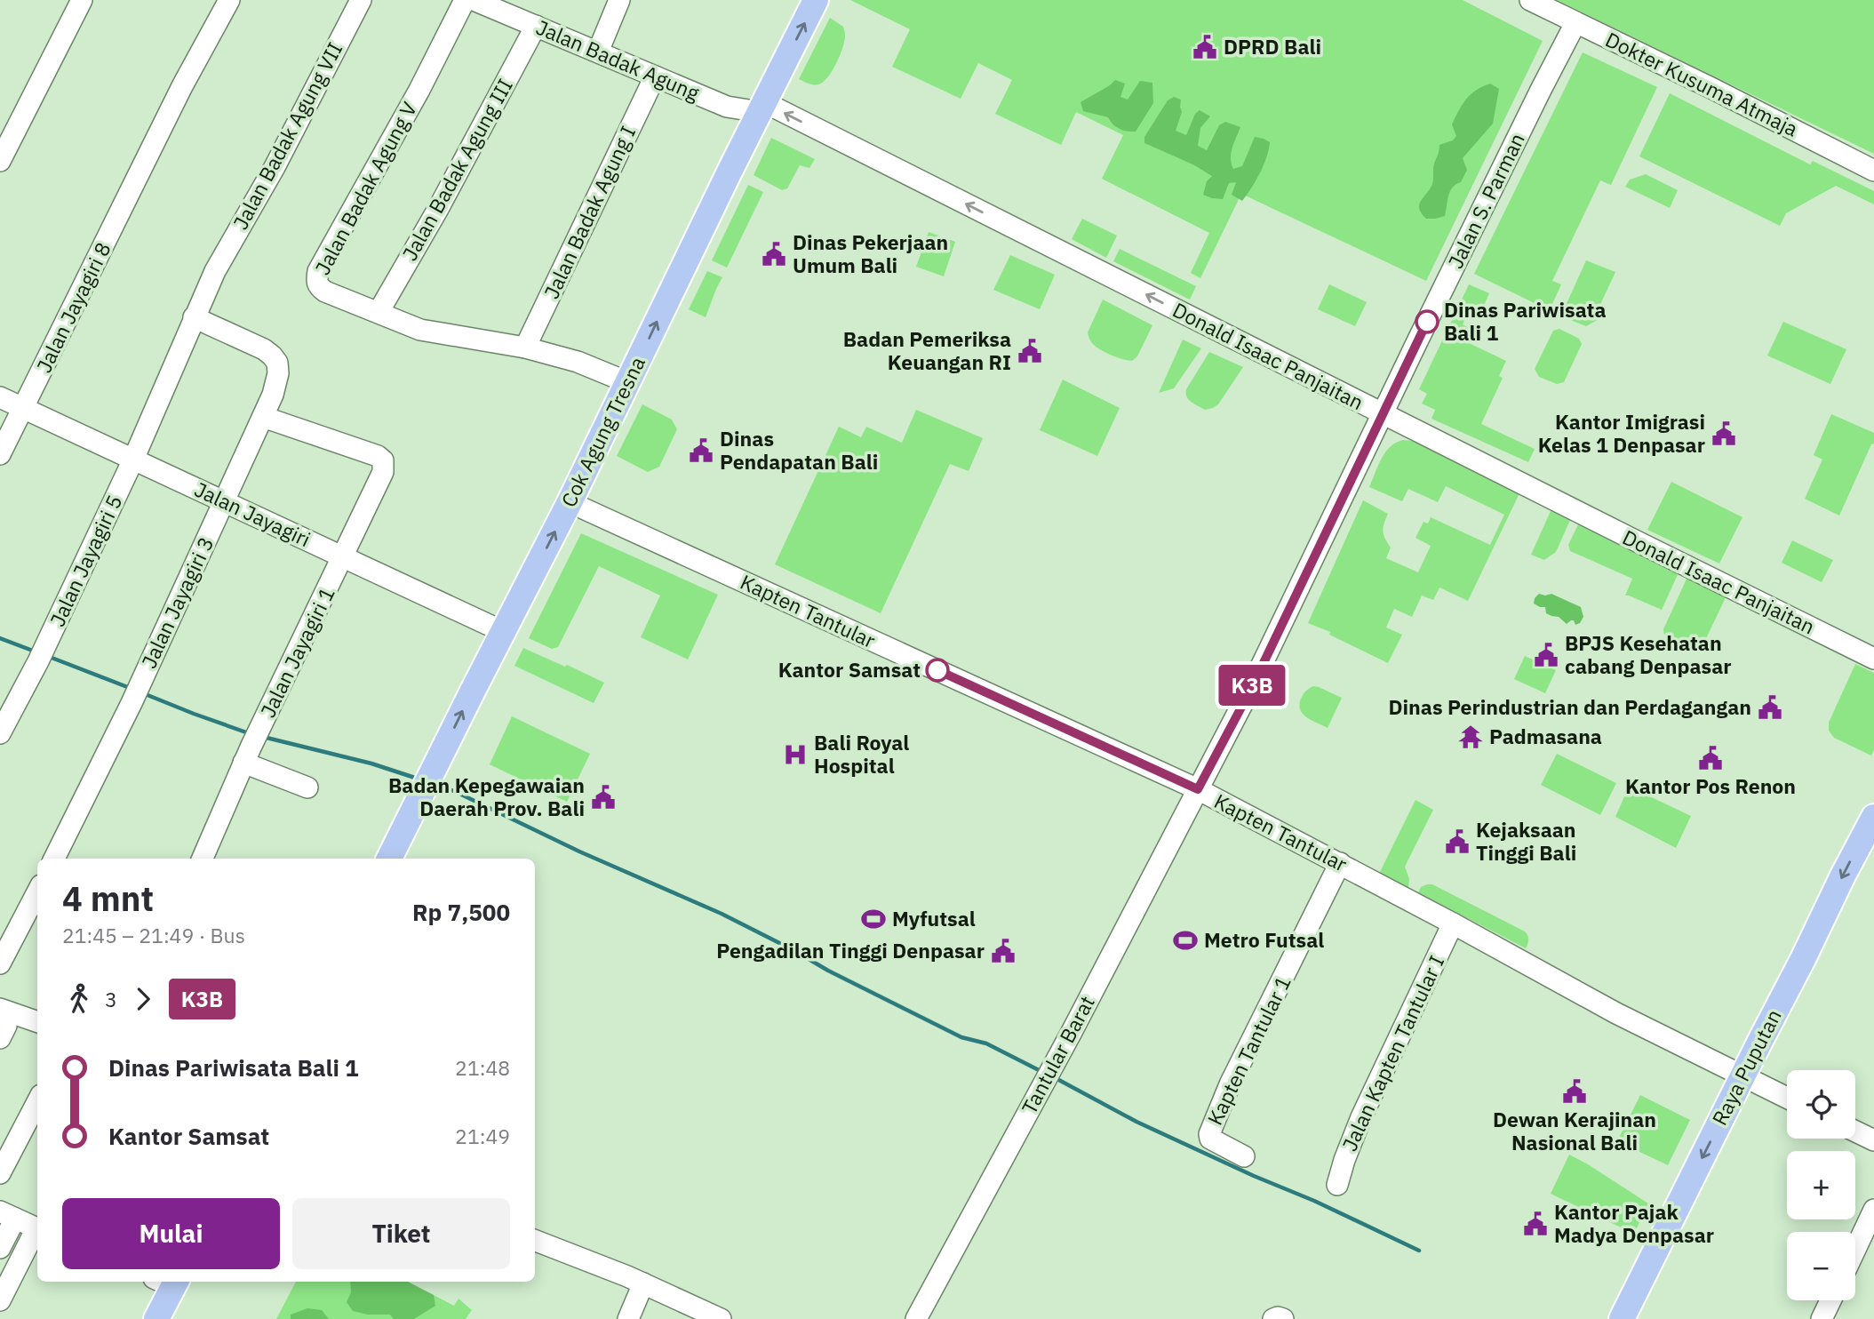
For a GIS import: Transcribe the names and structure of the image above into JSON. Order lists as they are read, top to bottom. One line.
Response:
{"streets":{"main road":["Cok Agung Tresna","Raya Puputan"],"street":["Jalan Badak Agung","Dokter Kusuma Atmaja","Jalan Badak Agung VII","Jalan Badak Agung III","Jalan Badak Agung V","Jalan S. Parman","Jalan Badak Agung I","Jalan Jayagiri 8","Donald Isaac Panjaitan","Jalan Jayagiri","Jalan Jayagiri 5","Jalan Jayagiri 3","Kapten Tantular","Jalan Jayagiri 1","Kapten Tantular 1","Jalan Kapten Tantular I","Tantular Barat"]},"crossings":[["Jalan Badak Agung","Jalan Badak Agung III"],["Jalan Badak Agung","Jalan Badak Agung I"],["Jalan Badak Agung","Donald Isaac Panjaitan"],["Jalan Badak Agung","Cok Agung Tresna"],["Dokter Kusuma Atmaja","Jalan S. Parman"],["Jalan Badak Agung VII","Jalan Jayagiri 5"],["Jalan Badak Agung VII","Jalan Jayagiri 3"],["Jalan Badak Agung III","Jalan Badak Agung V"],["Jalan Badak Agung V","Jalan Badak Agung I"],["Jalan Badak Agung V","Cok Agung Tresna"],["Jalan S. Parman","Donald Isaac Panjaitan"],["Jalan S. Parman","Kapten Tantular"],["Jalan S. Parman","Tantular Barat"],["Jalan Jayagiri 8","Jalan Jayagiri"],["Donald Isaac Panjaitan","Cok Agung Tresna"],["Cok Agung Tresna","Jalan Jayagiri"],["Cok Agung Tresna","Kapten Tantular"],["Jalan Jayagiri","Jalan Jayagiri 5"],["Jalan Jayagiri","Jalan Jayagiri 3"],["Jalan Jayagiri","Jalan Jayagiri 1"],["Jalan Jayagiri 5","Jalan Jayagiri 3"],["Jalan Jayagiri 3","Jalan Jayagiri 1"],["Kapten Tantular","Kapten Tantular 1"],["Kapten Tantular","Jalan Kapten Tantular I"],["Kapten Tantular","Tantular Barat"],["Kapten Tantular","Raya Puputan"]],"one_way":["Donald Isaac Panjaitan","Cok Agung Tresna","Raya Puputan"],"places":{"public building":["DPRD Bali","Dinas Pekerjaan Umum Bali","Badan Pemeriksa Keuangan RI","Kantor Imigrasi Kelas 1 Denpasar","Dinas Pendapatan Bali","BPJS Kesehatan cabang Denpasar","Dinas Perindustrian dan Perdagangan","Kantor Pos Renon","Badan Kepegawaian Daerah Prov. Bali","Kejaksaan Tinggi Bali","Pengadilan Tinggi Denpasar","Dewan Kerajinan Nasional Bali","Kantor Pajak Madya Denpasar"],"other":["Dinas Pariwisata Bali 1","Kantor Samsat"],"temple":["Padmasana"],"hospital":["Bali Royal Hospital"],"sports":["Myfutsal","Metro Futsal"]},"lines":["bus line K3B"],"page":{"on_map":"K3B","heading":["4 mnt","21:45 – 21:49 · Bus","Rp 7,500"],"legs":["3","K3B"],"list":[{"name":"Dinas Pariwisata Bali 1","value":"21:48"},{"name":"Kantor Samsat","value":"21:49"}],"map_buttons":["+","−"],"buttons":["Mulai","Tiket"]}}
